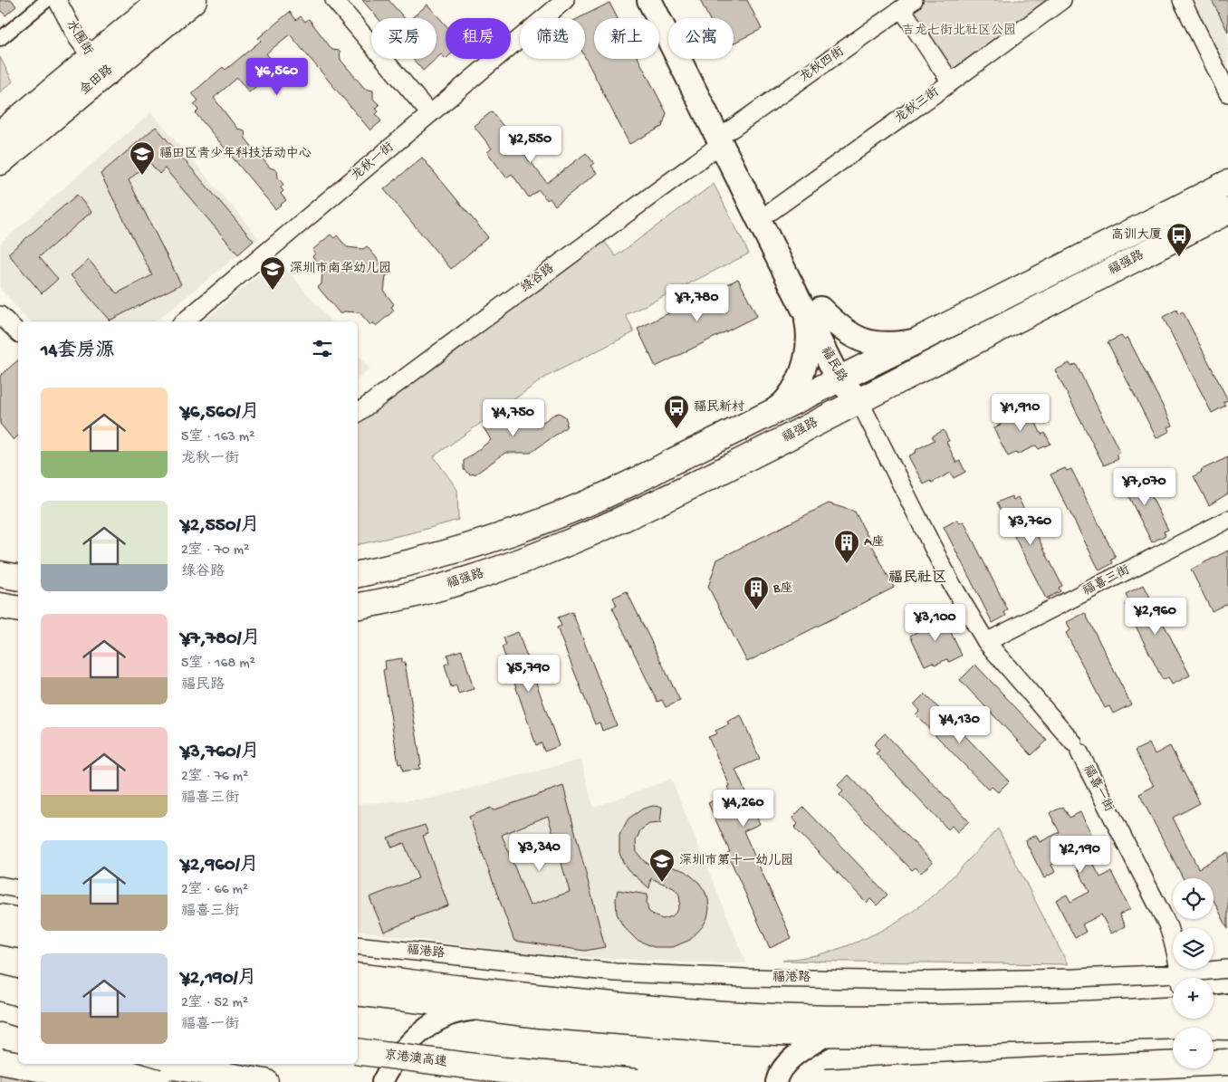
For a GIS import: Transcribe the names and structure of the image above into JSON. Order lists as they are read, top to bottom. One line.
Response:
{"streets":{"main road":["金田路","福强路","福民路","京港澳高速"],"street":["水围街","龙秋四街","龙秋三街","龙秋一街","绿谷路","福喜三街","福喜一街","福港路"]},"crossings":[["水围街","金田路"],["龙秋四街","绿谷路"],["龙秋四街","福民路"],["龙秋三街","福民路"],["福强路","福民路"],["福强路","福喜一街"],["绿谷路","福民路"],["福民路","福喜一街"],["福喜三街","福喜一街"]],"districts":["福民社区"],"parks":["吉龙七街北社区公园"],"places":{"school or university":["福田区青少年科技活动中心","深圳市南华幼儿园","深圳市第十一幼儿园"],"bus stop":["高训大厦","福民新村"],"building":["A座","B座"]},"page":{"chip":["买房","租房","筛选","新上","公寓"],"price":["¥6,560","¥2,550","¥7,780","¥1,910","¥4,750","¥7,070","¥3,760","¥2,960","¥3,100","¥5,790","¥4,130","¥4,260","¥3,340","¥2,190"],"heading":"14套房源","list":[{"name":"¥6,560/月","note":"5室 · 163 m² · 龙秋一街"},{"name":"¥2,550/月","note":"2室 · 70 m² · 绿谷路"},{"name":"¥7,780/月","note":"5室 · 168 m² · 福民路"},{"name":"¥3,760/月","note":"2室 · 76 m² · 福喜三街"},{"name":"¥2,960/月","note":"2室 · 66 m² · 福喜三街"},{"name":"¥2,190/月","note":"2室 · 52 m² · 福喜一街"}],"map_buttons":["+","−"]}}
